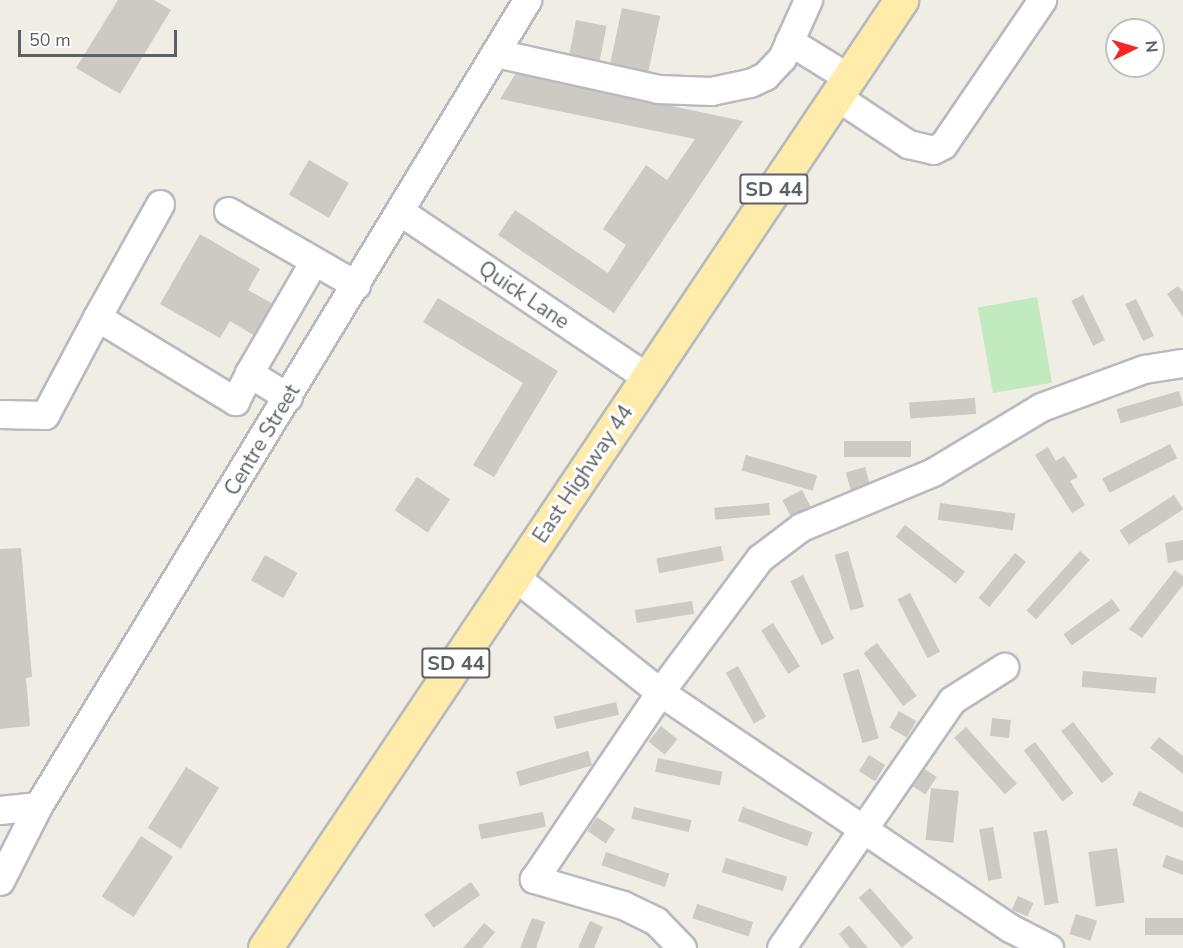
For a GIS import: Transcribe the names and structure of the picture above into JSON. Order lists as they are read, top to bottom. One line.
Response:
{"streets":{"main road":["SD 44","East Highway 44"],"street":["Quick Lane","Centre Street"]},"crossings":[["Quick Lane","Centre Street"],["Quick Lane","East Highway 44"]],"scale_bar":"50 m","north":"right"}
